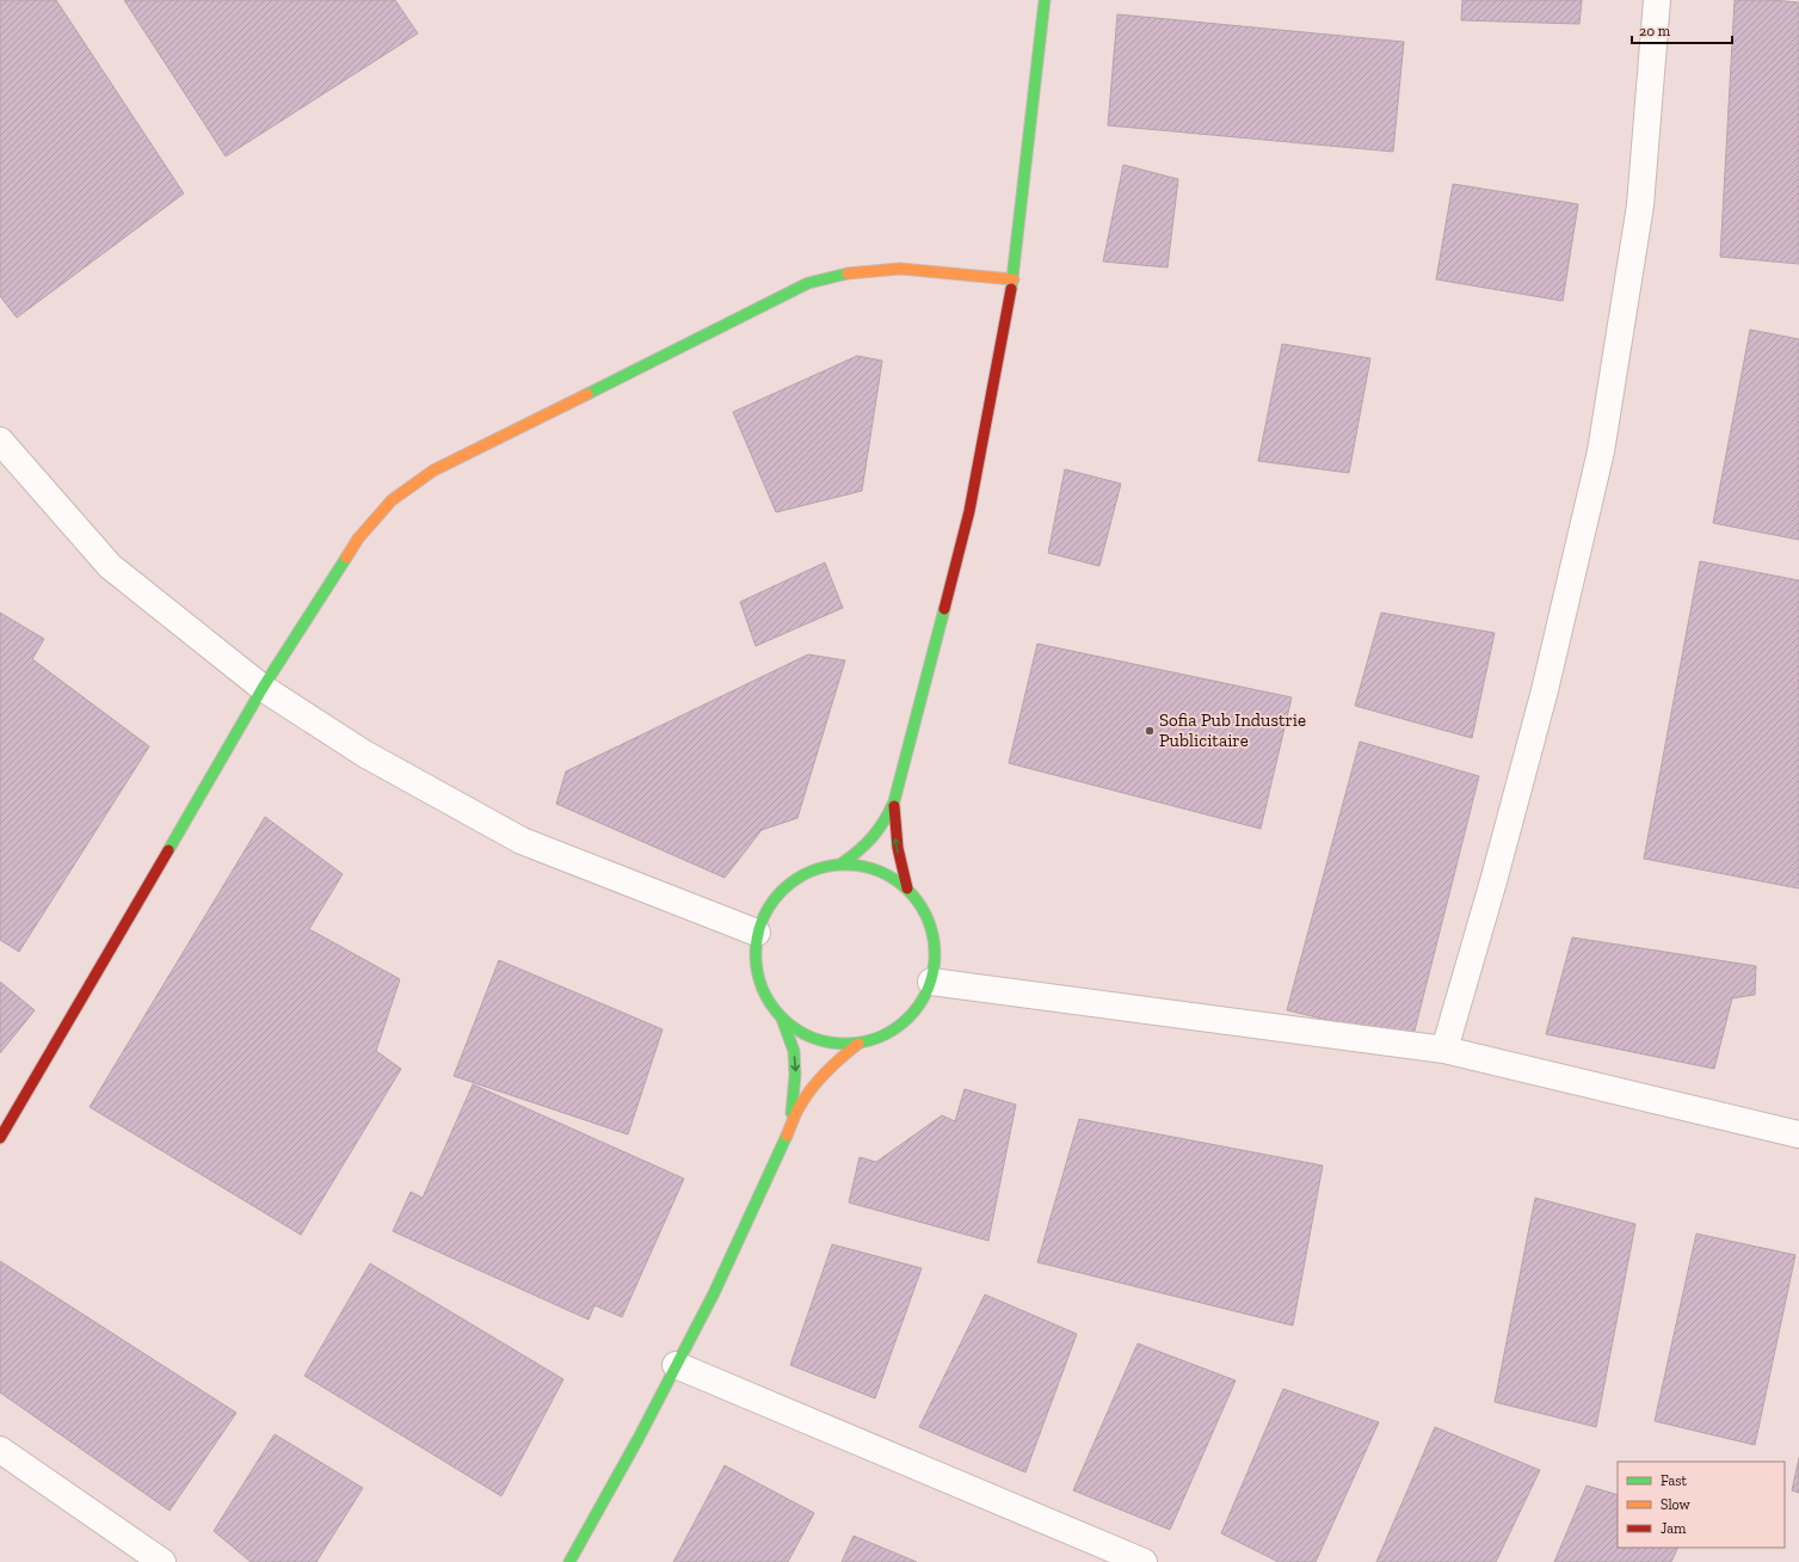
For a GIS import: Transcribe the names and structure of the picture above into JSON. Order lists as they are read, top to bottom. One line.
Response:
{"places":["Sofia Pub Industrie Publicitaire"],"legend":["Fast","Slow","Jam"],"scale_bar":"20 m"}
